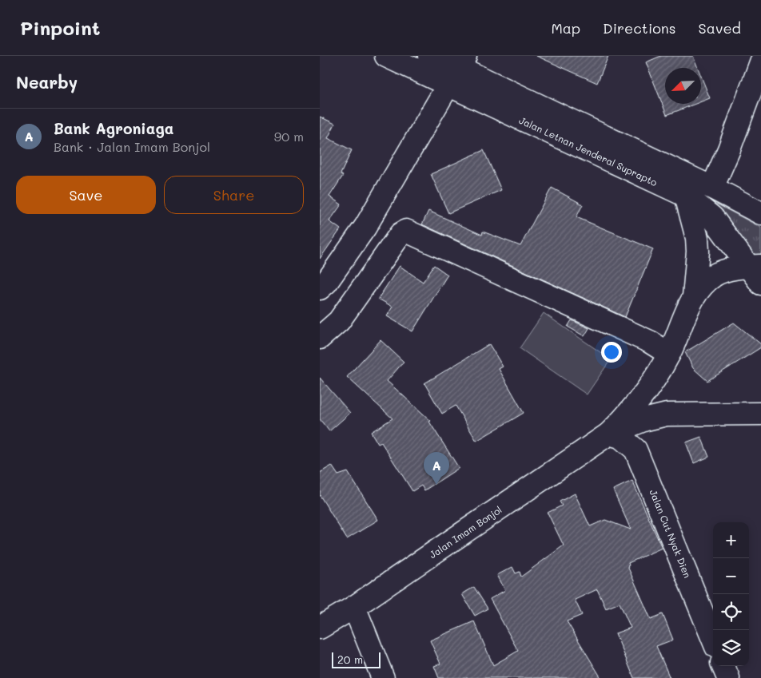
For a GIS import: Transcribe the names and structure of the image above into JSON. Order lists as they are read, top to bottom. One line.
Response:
{"streets":{"main road":["Jalan Letnan Jenderal Suprapto","Jalan Imam Bonjol","Jalan Cut Nyak Dien"]},"crossings":[["Jalan Letnan Jenderal Suprapto","Jalan Imam Bonjol"],["Jalan Imam Bonjol","Jalan Cut Nyak Dien"]],"scale_bar":"20 m","north":"bottom left","page":{"header":"Pinpoint","nav":["Map","Directions","Saved"],"heading":"Nearby","list":[{"mark":"A","name":"Bank Agroniaga","note":"Bank · Jalan Imam Bonjol","value":"90 m"}],"buttons":["Save","Share"],"pins":"A","map_buttons":["+","−"],"scale":"20 m"}}
